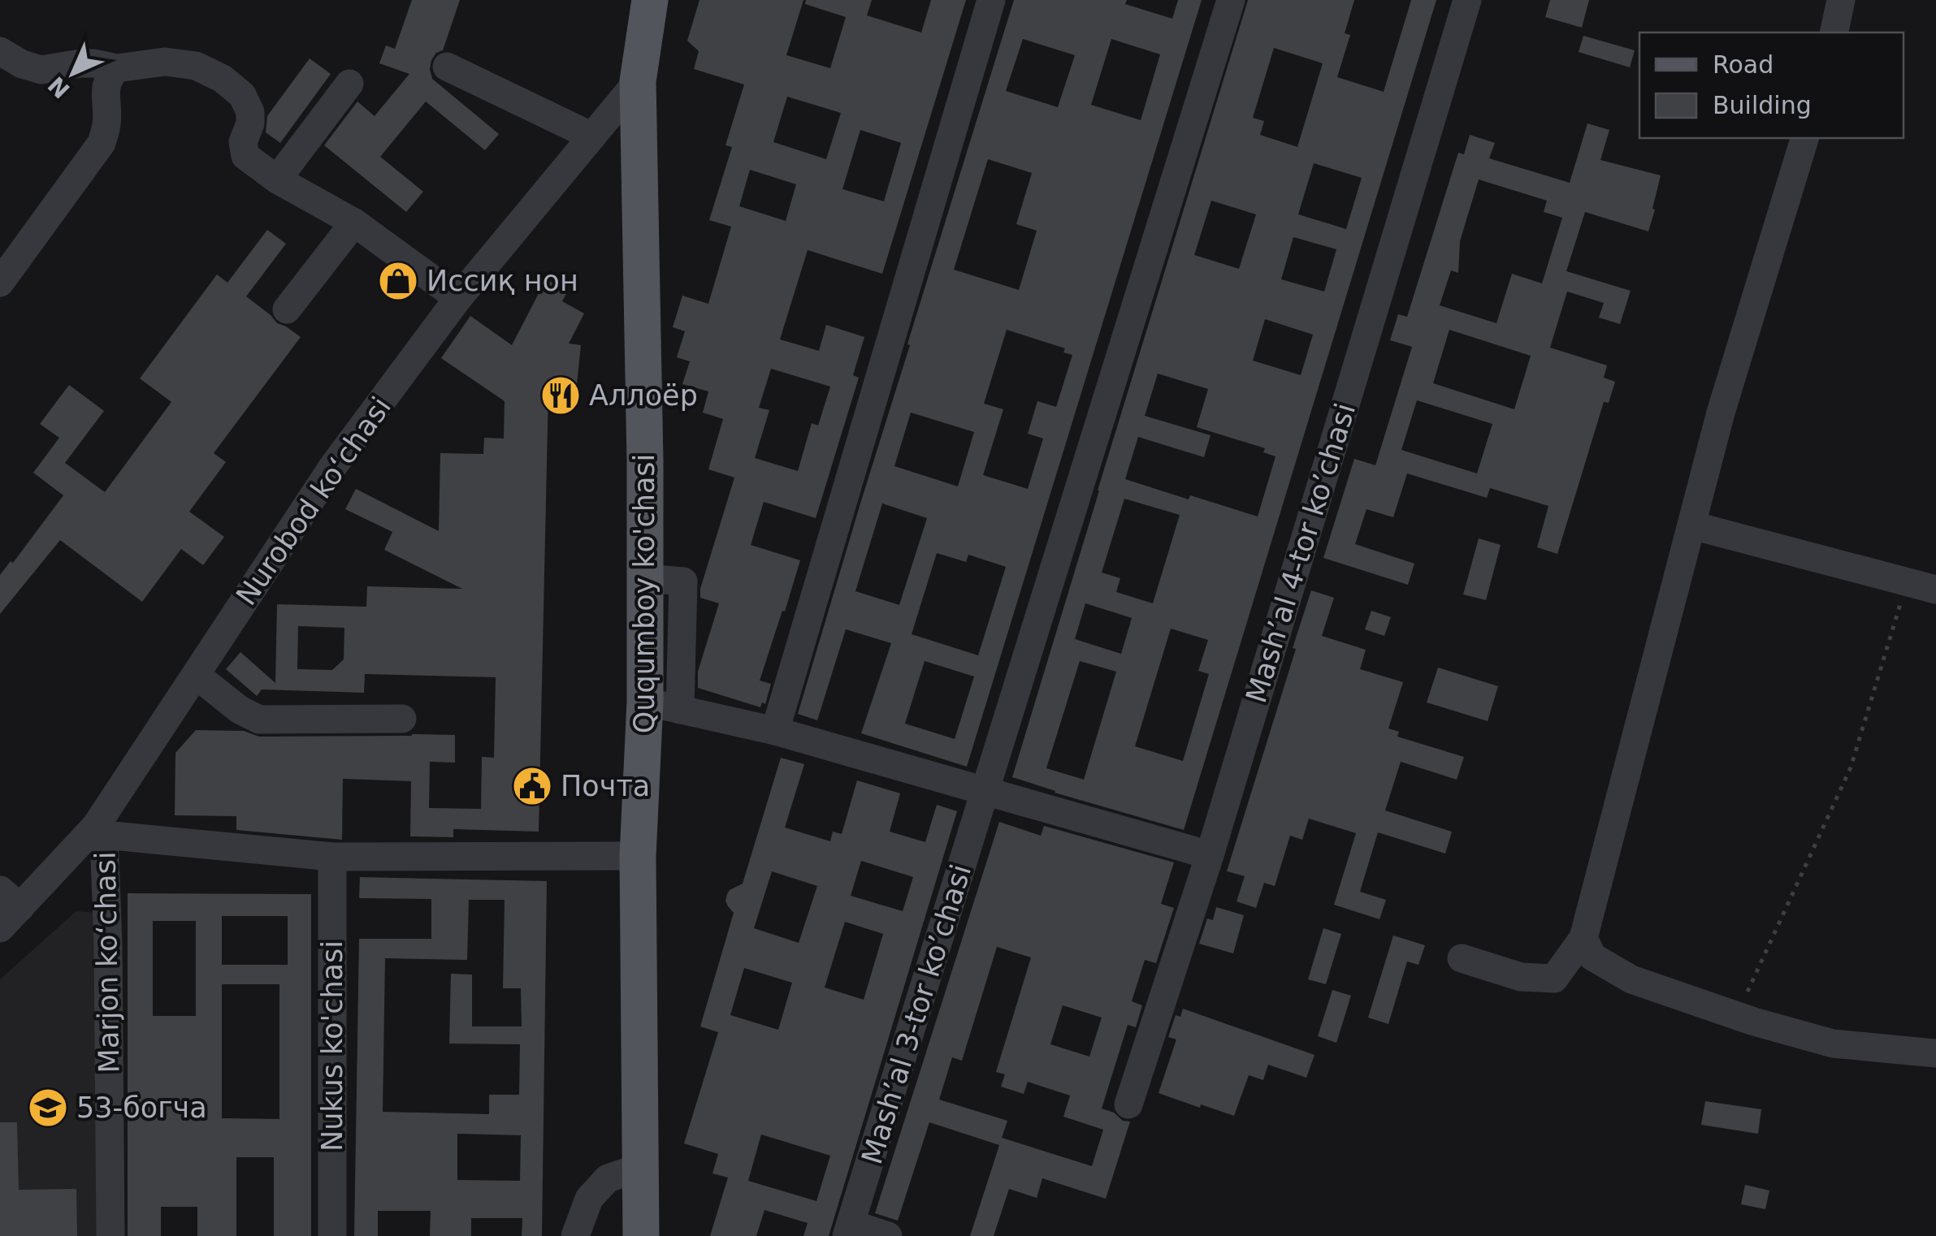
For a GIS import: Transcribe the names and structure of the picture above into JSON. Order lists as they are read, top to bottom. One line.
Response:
{"streets":{"main road":["Ququmboy ko'chasi"],"street":["Nurobod koʻchasi","Mashʼal 4-tor koʼchasi","Marjon koʻchasi","Mashʼal 3-tor koʼchasi","Nukus ko'chasi"]},"crossings":[["Nurobod koʻchasi","Ququmboy ko'chasi"],["Nurobod koʻchasi","Marjon koʻchasi"]],"places":{"shop":["Иссиқ нон"],"restaurant":["Аллоёр"],"public building":["Почта"],"school or university":["53-богча"]},"legend":["Road","Building"],"north":"bottom left"}
